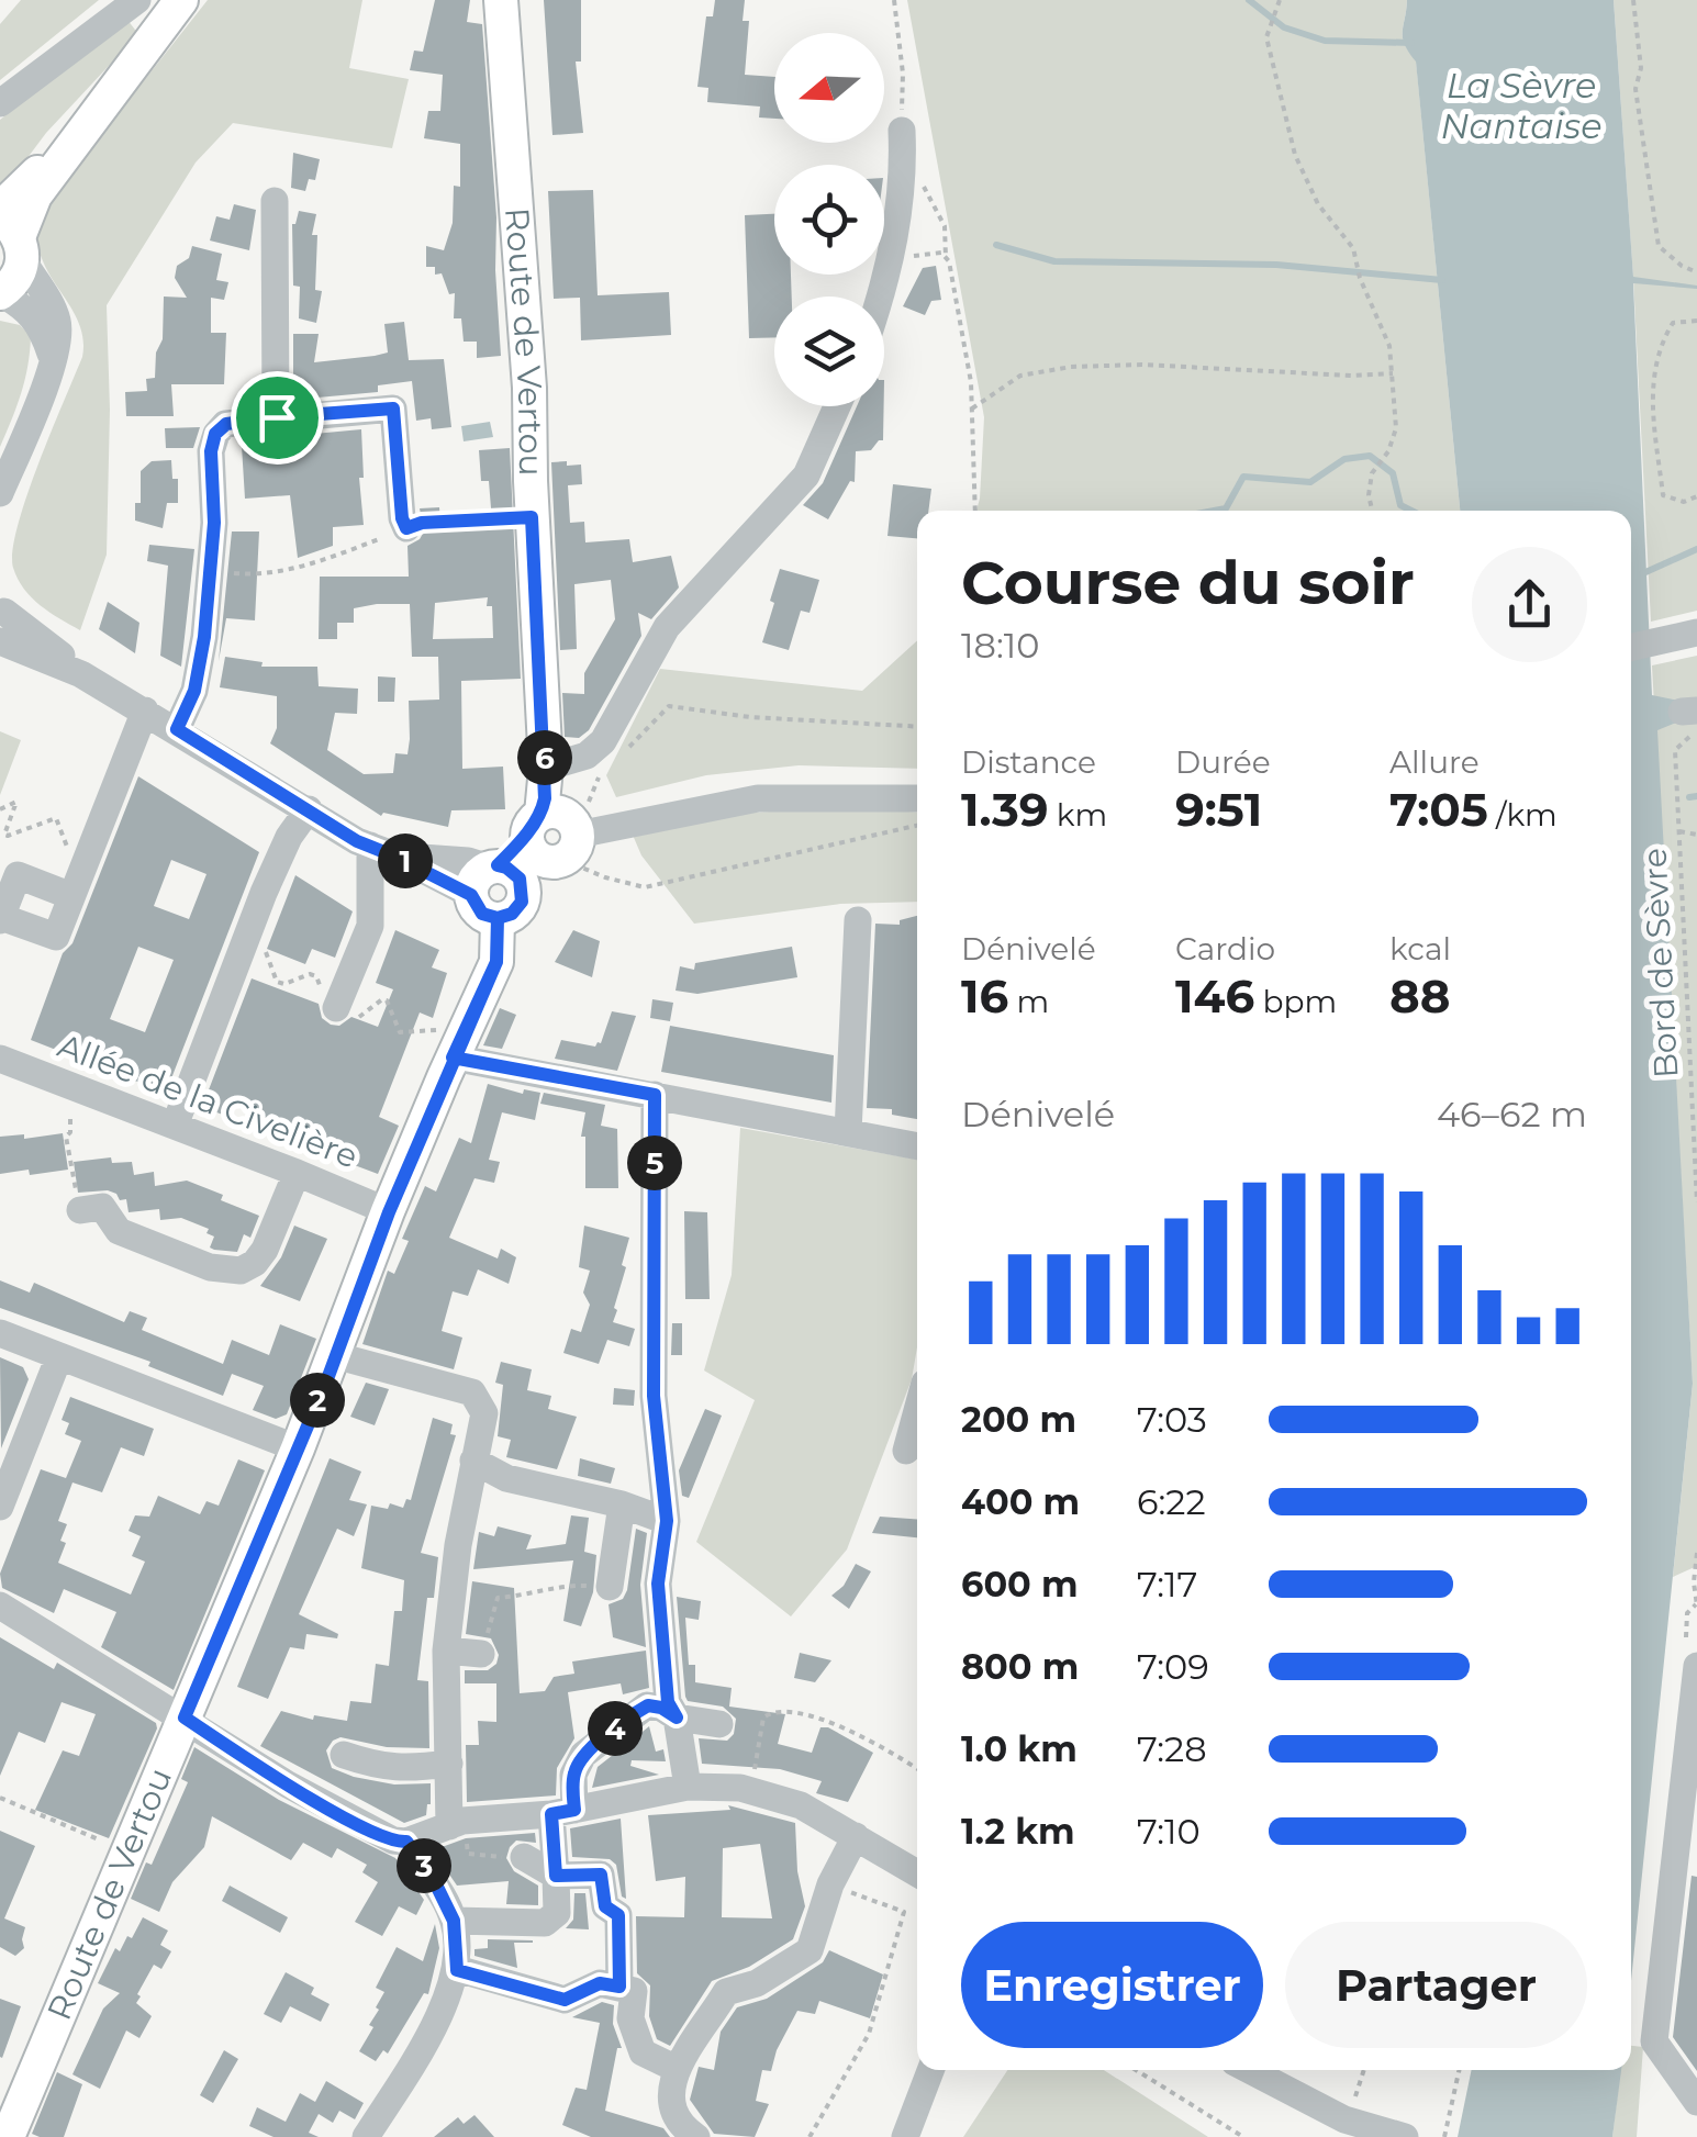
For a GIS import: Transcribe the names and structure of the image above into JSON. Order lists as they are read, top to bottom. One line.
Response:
{"streets":{"main road":["Route de Vertou"],"street":["Allée de la Civelière"],"path":["Bord de Sèvre"]},"crossings":[["Route de Vertou","Allée de la Civelière"]],"water":["La Sèvre Nantaise"],"north":"left","page":{"heading":["Course du soir","18:10"],"stats":[["Distance","1.39 km"],["Durée","9:51"],["Allure","7:05 /km"],["Dénivelé","16 m"],["Cardio","146 bpm"],["kcal","88"]],"pins":["6","1","5","2","4","3"],"chart":["Dénivelé","46–62 m"],"list":[{"name":"200 m","note":"7:03"},{"name":"400 m","note":"6:22"},{"name":"600 m","note":"7:17"},{"name":"800 m","note":"7:09"},{"name":"1.0 km","note":"7:28"},{"name":"1.2 km","note":"7:10"}],"buttons":["Enregistrer","Partager"]}}
